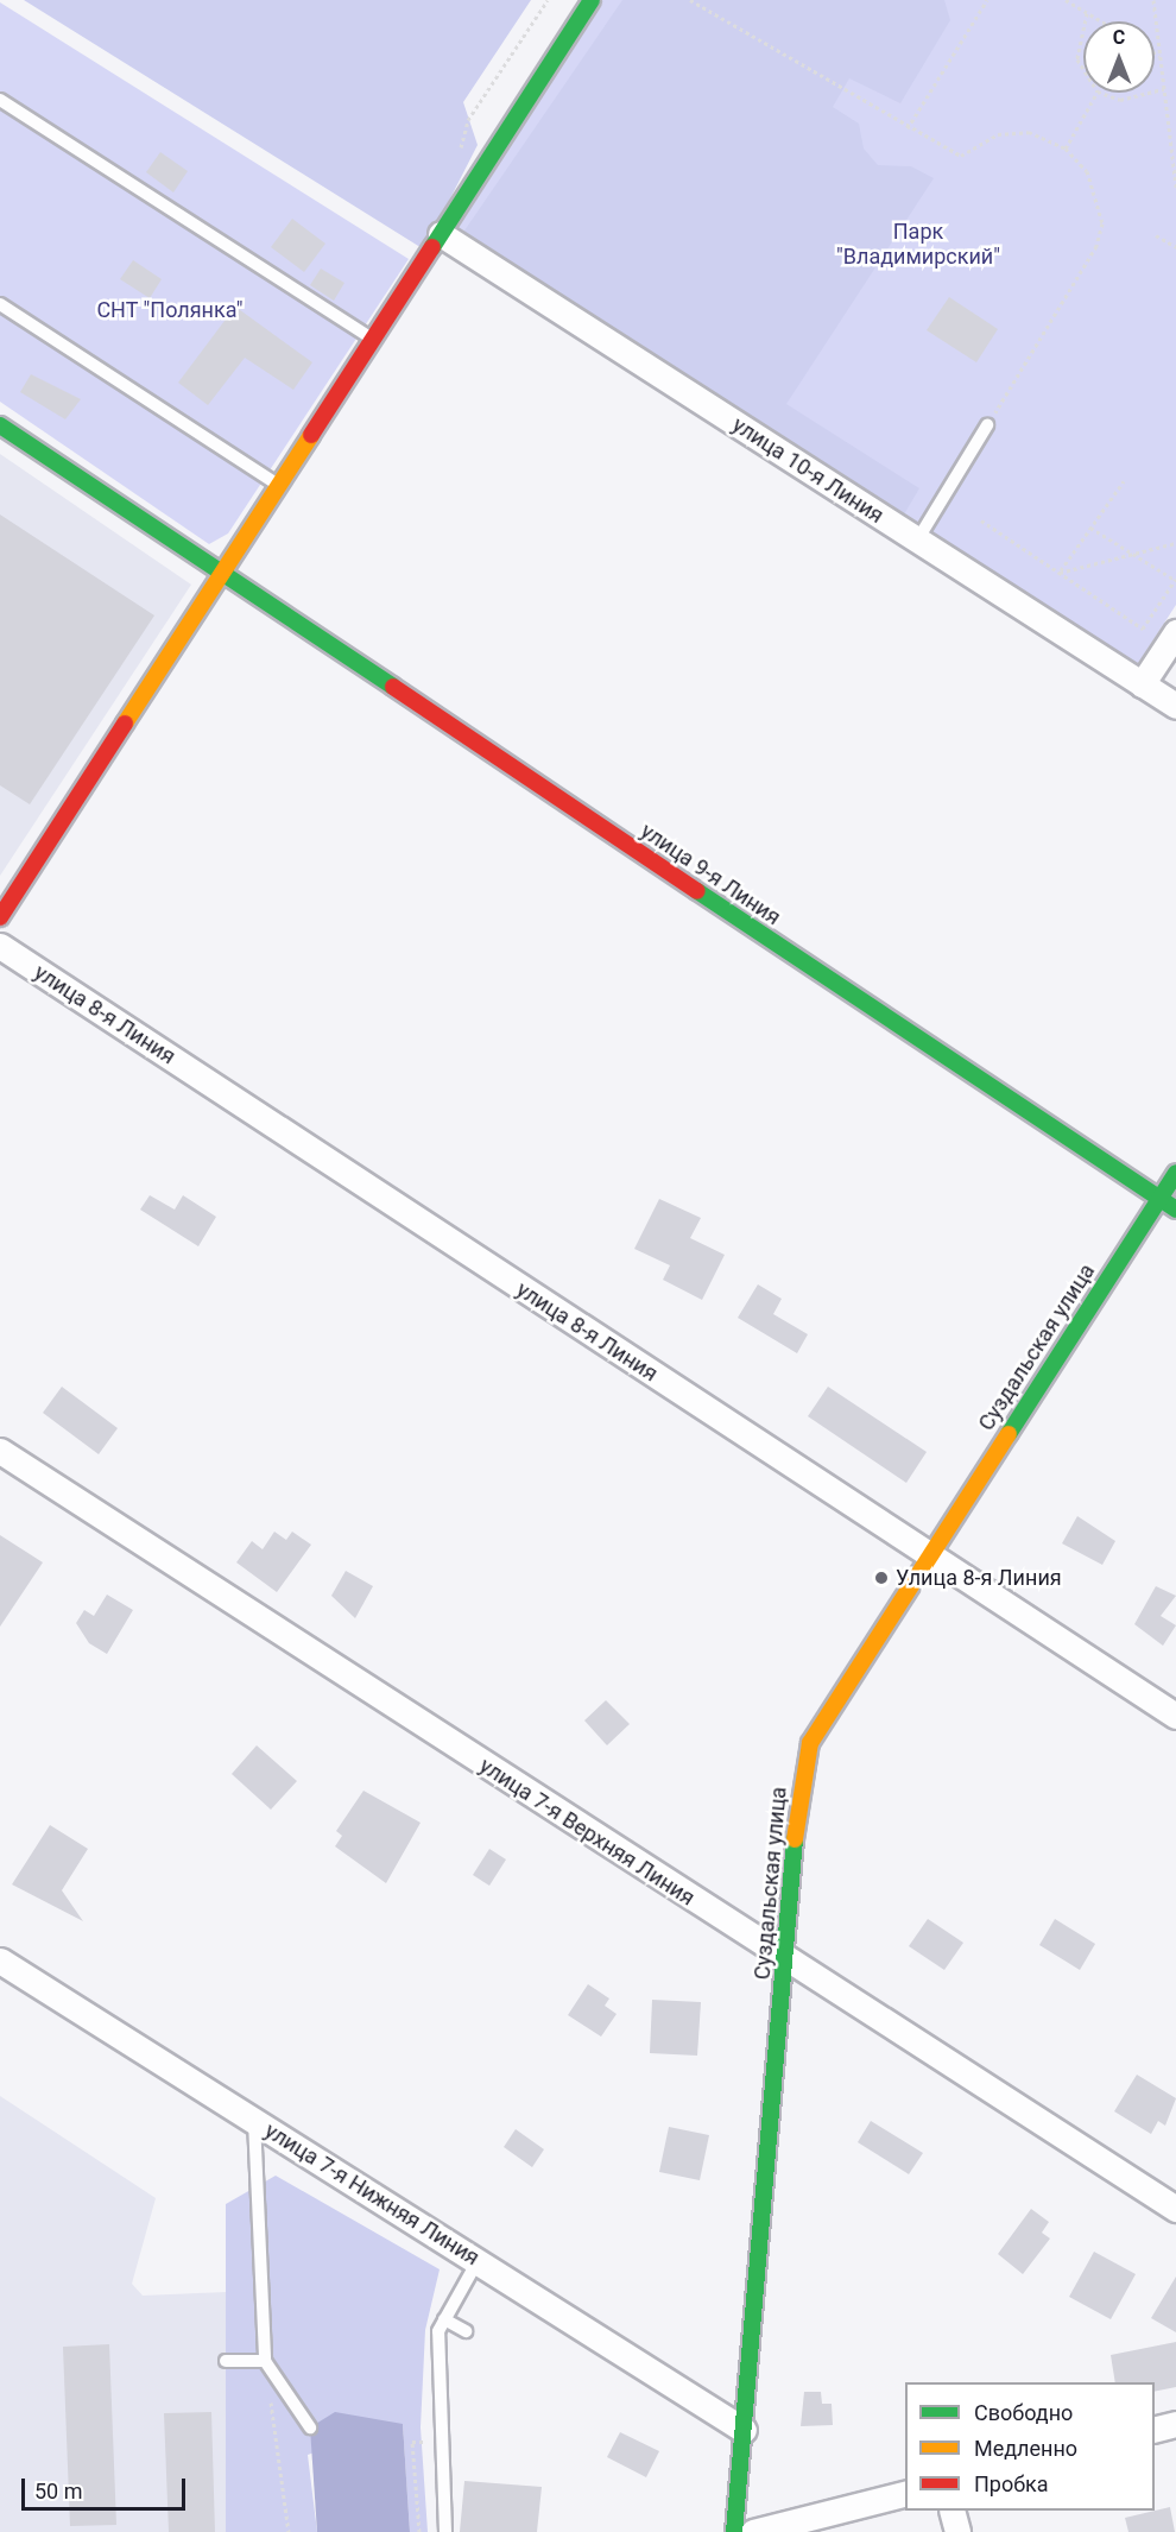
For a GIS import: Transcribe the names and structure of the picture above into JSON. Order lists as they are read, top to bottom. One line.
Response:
{"streets":{"street":["улица 10-я Линия","улица 9-я Линия","улица 8-я Линия","Суздальская улица","улица 7-я Верхняя Линия","улица 7-я Нижняя Линия"]},"crossings":[["улица 9-я Линия","Суздальская улица"],["улица 8-я Линия","Суздальская улица"],["Суздальская улица","улица 7-я Верхняя Линия"],["Суздальская улица","улица 7-я Нижняя Линия"]],"parks":["Парк \"Владимирский\"","СНТ \"Полянка\""],"places":["Улица 8-я Линия"],"legend":["Свободно","Медленно","Пробка"],"scale_bar":"50 m","north":"top"}
